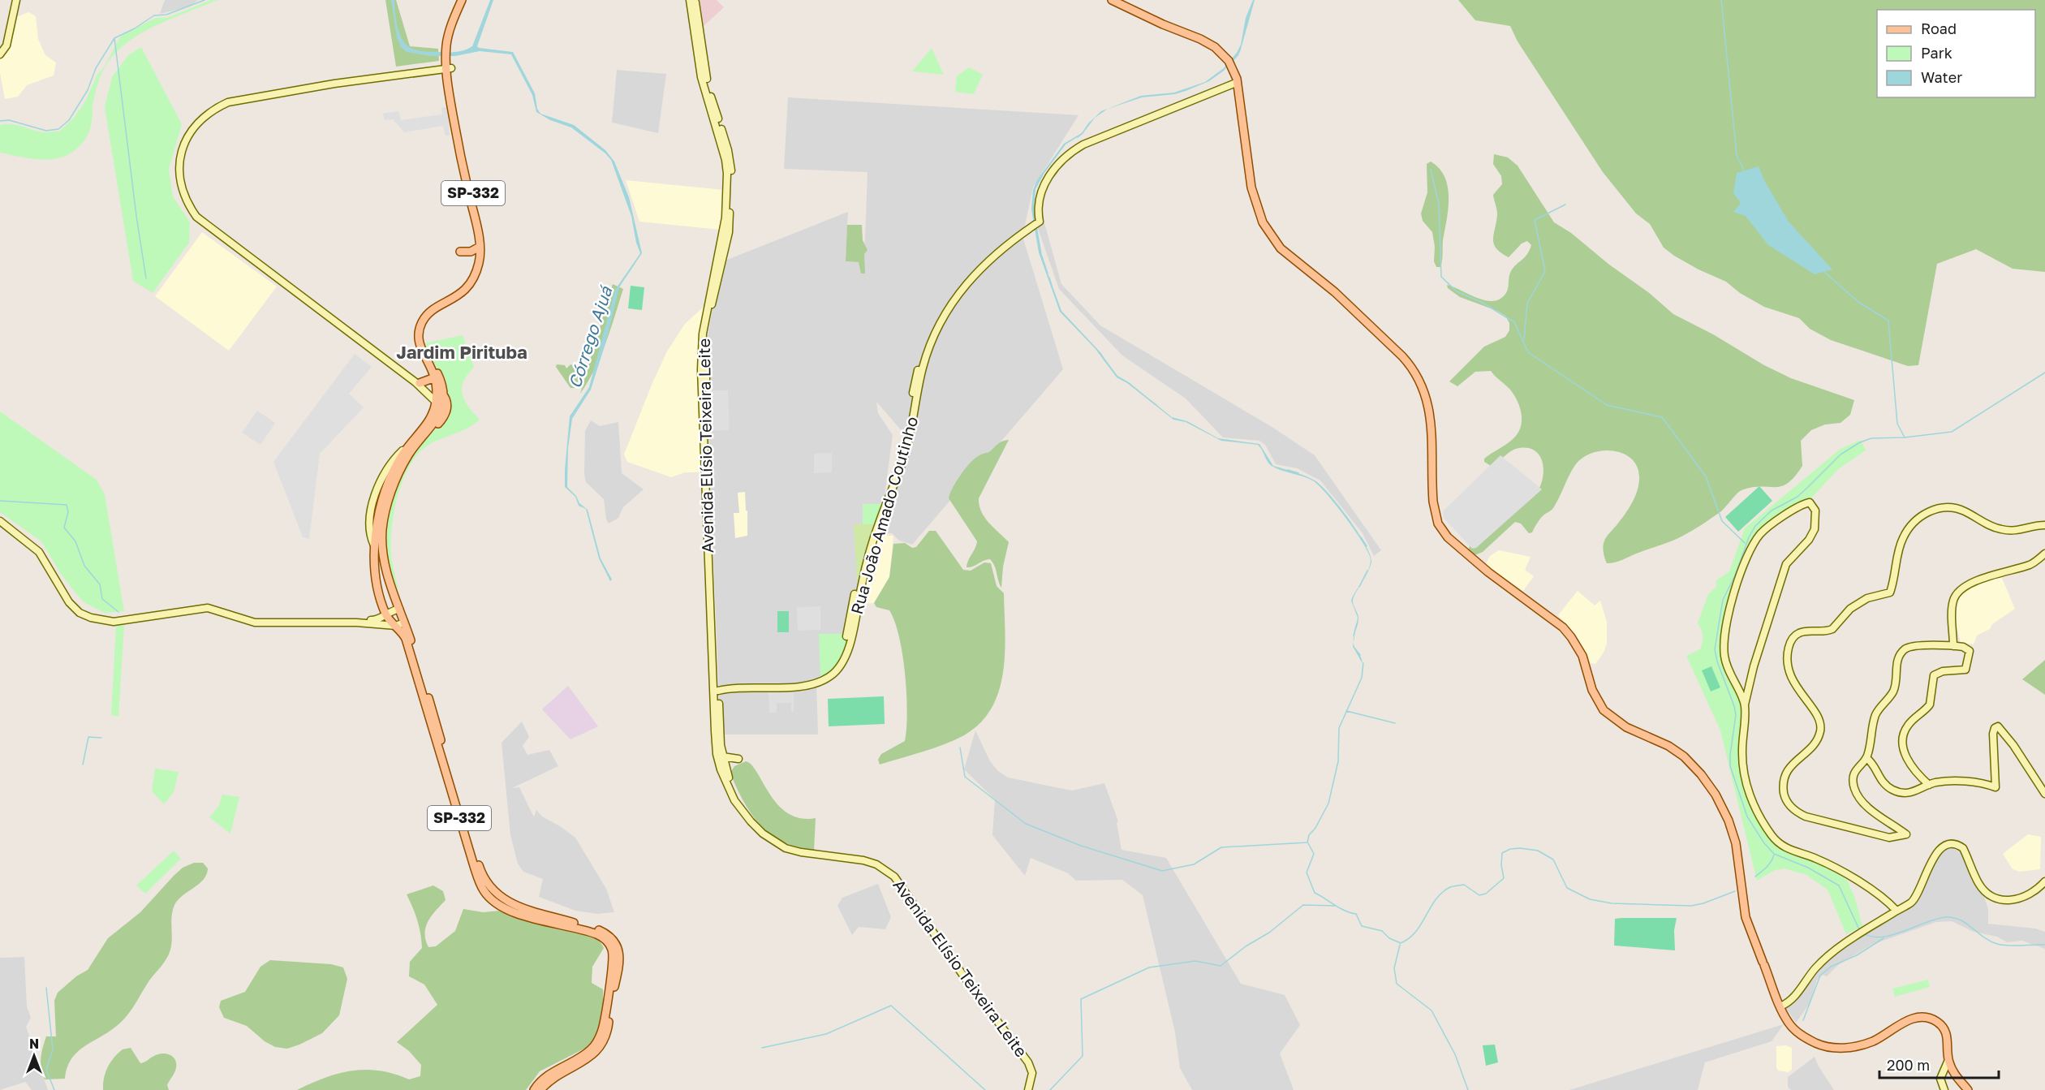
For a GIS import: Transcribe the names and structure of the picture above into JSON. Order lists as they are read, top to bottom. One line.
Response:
{"streets":{"main road":["SP-332"],"street":["Avenida Elísio Teixeira Leite","Rua João Amado Coutinho"]},"crossings":[["Avenida Elísio Teixeira Leite","Rua João Amado Coutinho"]],"districts":["Jardim Pirituba"],"water":["Córrego Ajuá"],"legend":["Road","Park","Water"],"scale_bar":"200 m","north":"top"}
